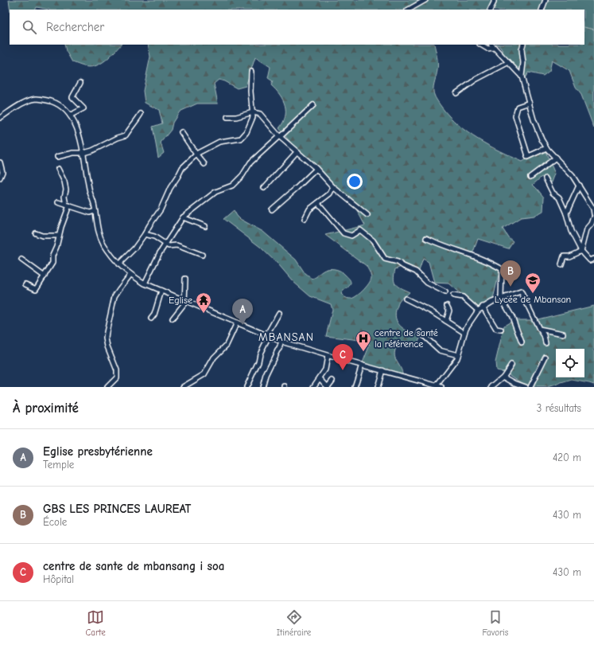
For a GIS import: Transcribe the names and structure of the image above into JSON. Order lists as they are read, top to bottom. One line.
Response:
{"districts":["MBANSAN"],"places":{"school or university":["Lycée de Mbansan"],"temple":["Eglise"],"hospital":["centre de santé la référence"]},"page":{"search":"Rechercher","pins":["B","A","C"],"heading":["À proximité","3 résultats"],"list":[{"mark":"A","name":"Eglise presbytérienne","note":"Temple","value":"420 m"},{"mark":"B","name":"GBS LES PRINCES LAUREAT","note":"École","value":"430 m"},{"mark":"C","name":"centre de sante de mbansang i soa","note":"Hôpital","value":"430 m"}],"nav":["Carte","Itinéraire","Favoris"]}}
